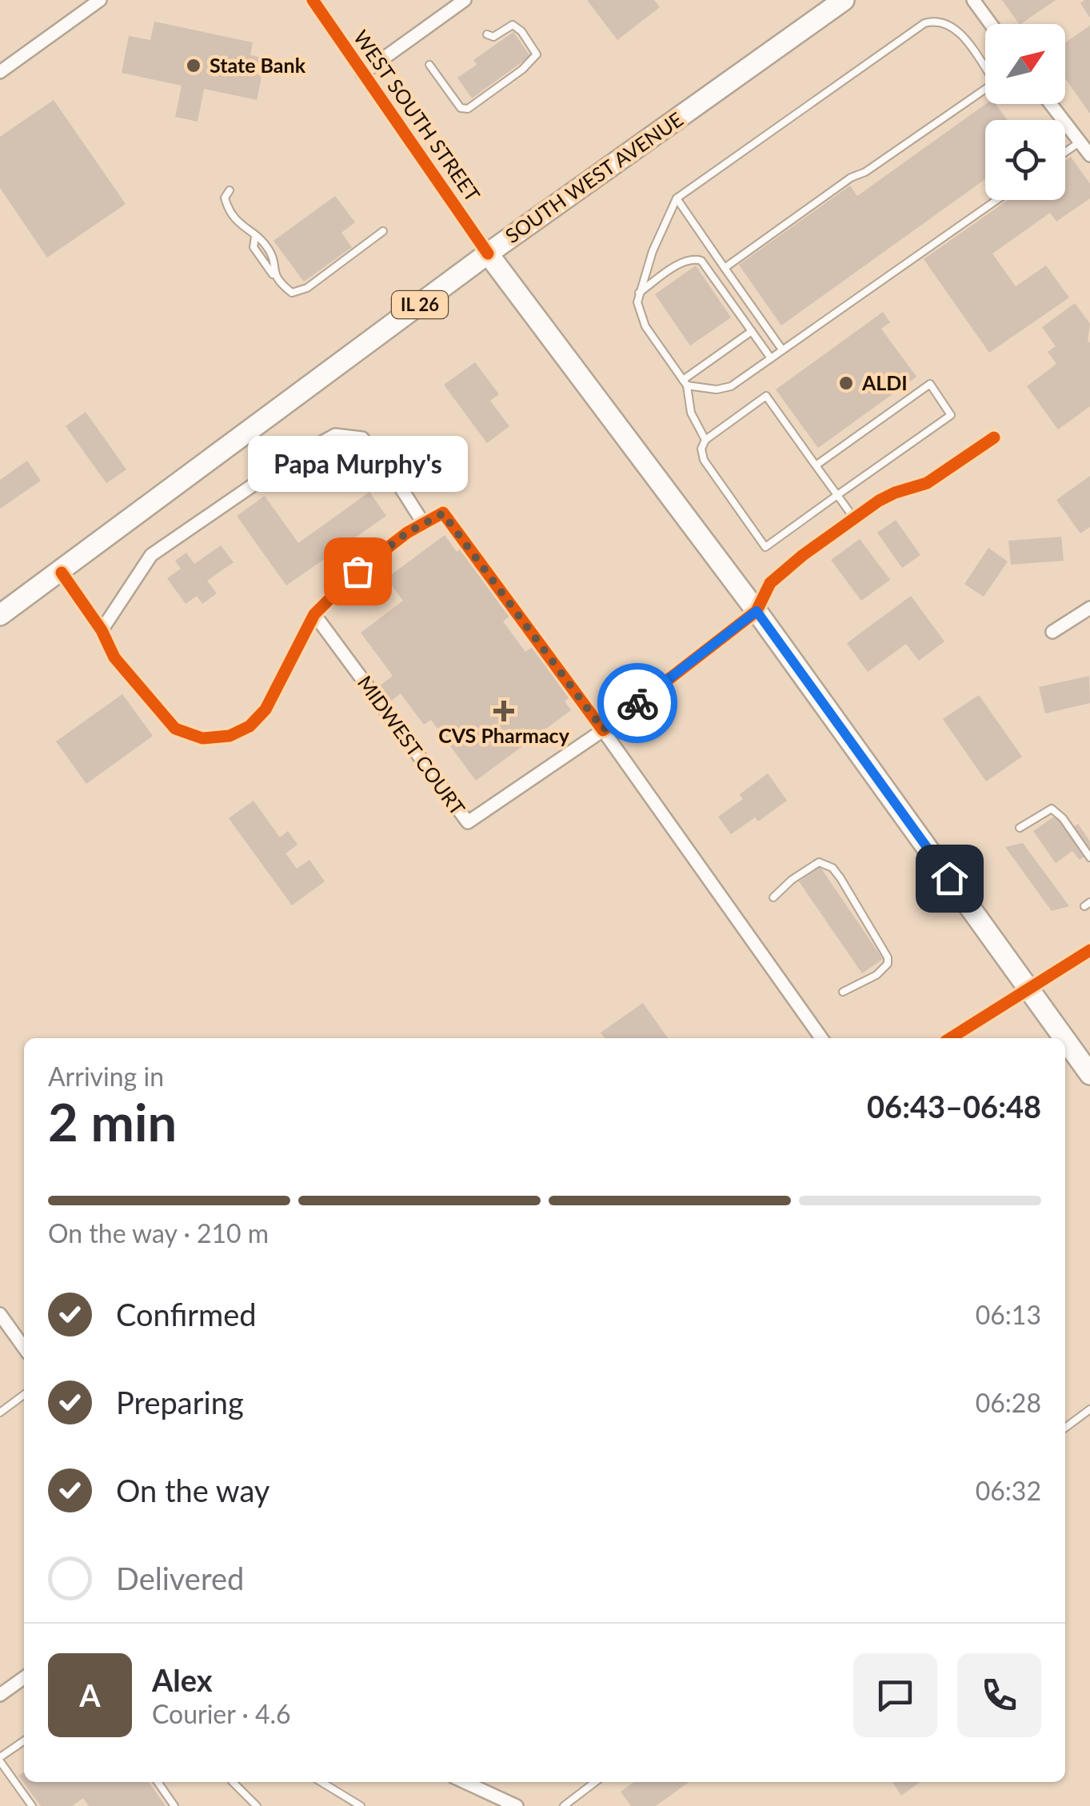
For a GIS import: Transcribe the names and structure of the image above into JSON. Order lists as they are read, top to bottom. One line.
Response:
{"streets":{"main road":["WEST SOUTH STREET","SOUTH WEST AVENUE","IL 26"],"street":["MIDWEST COURT"]},"crossings":[["WEST SOUTH STREET","SOUTH WEST AVENUE"],["WEST SOUTH STREET","MIDWEST COURT"]],"places":{"other":["State Bank","ALDI","Papa Murphy's"],"health":["CVS Pharmacy"]},"north":"top right","page":{"bubble":"Papa Murphy's","heading":["2 min","Arriving in","06:43–06:48"],"panel":["Alex","Courier · 4.6"],"bar":"On the way · 210 m","list":[["Confirmed","06:13"],["Preparing","06:28"],["On the way","06:32"],"Delivered"],"round":"A"}}
